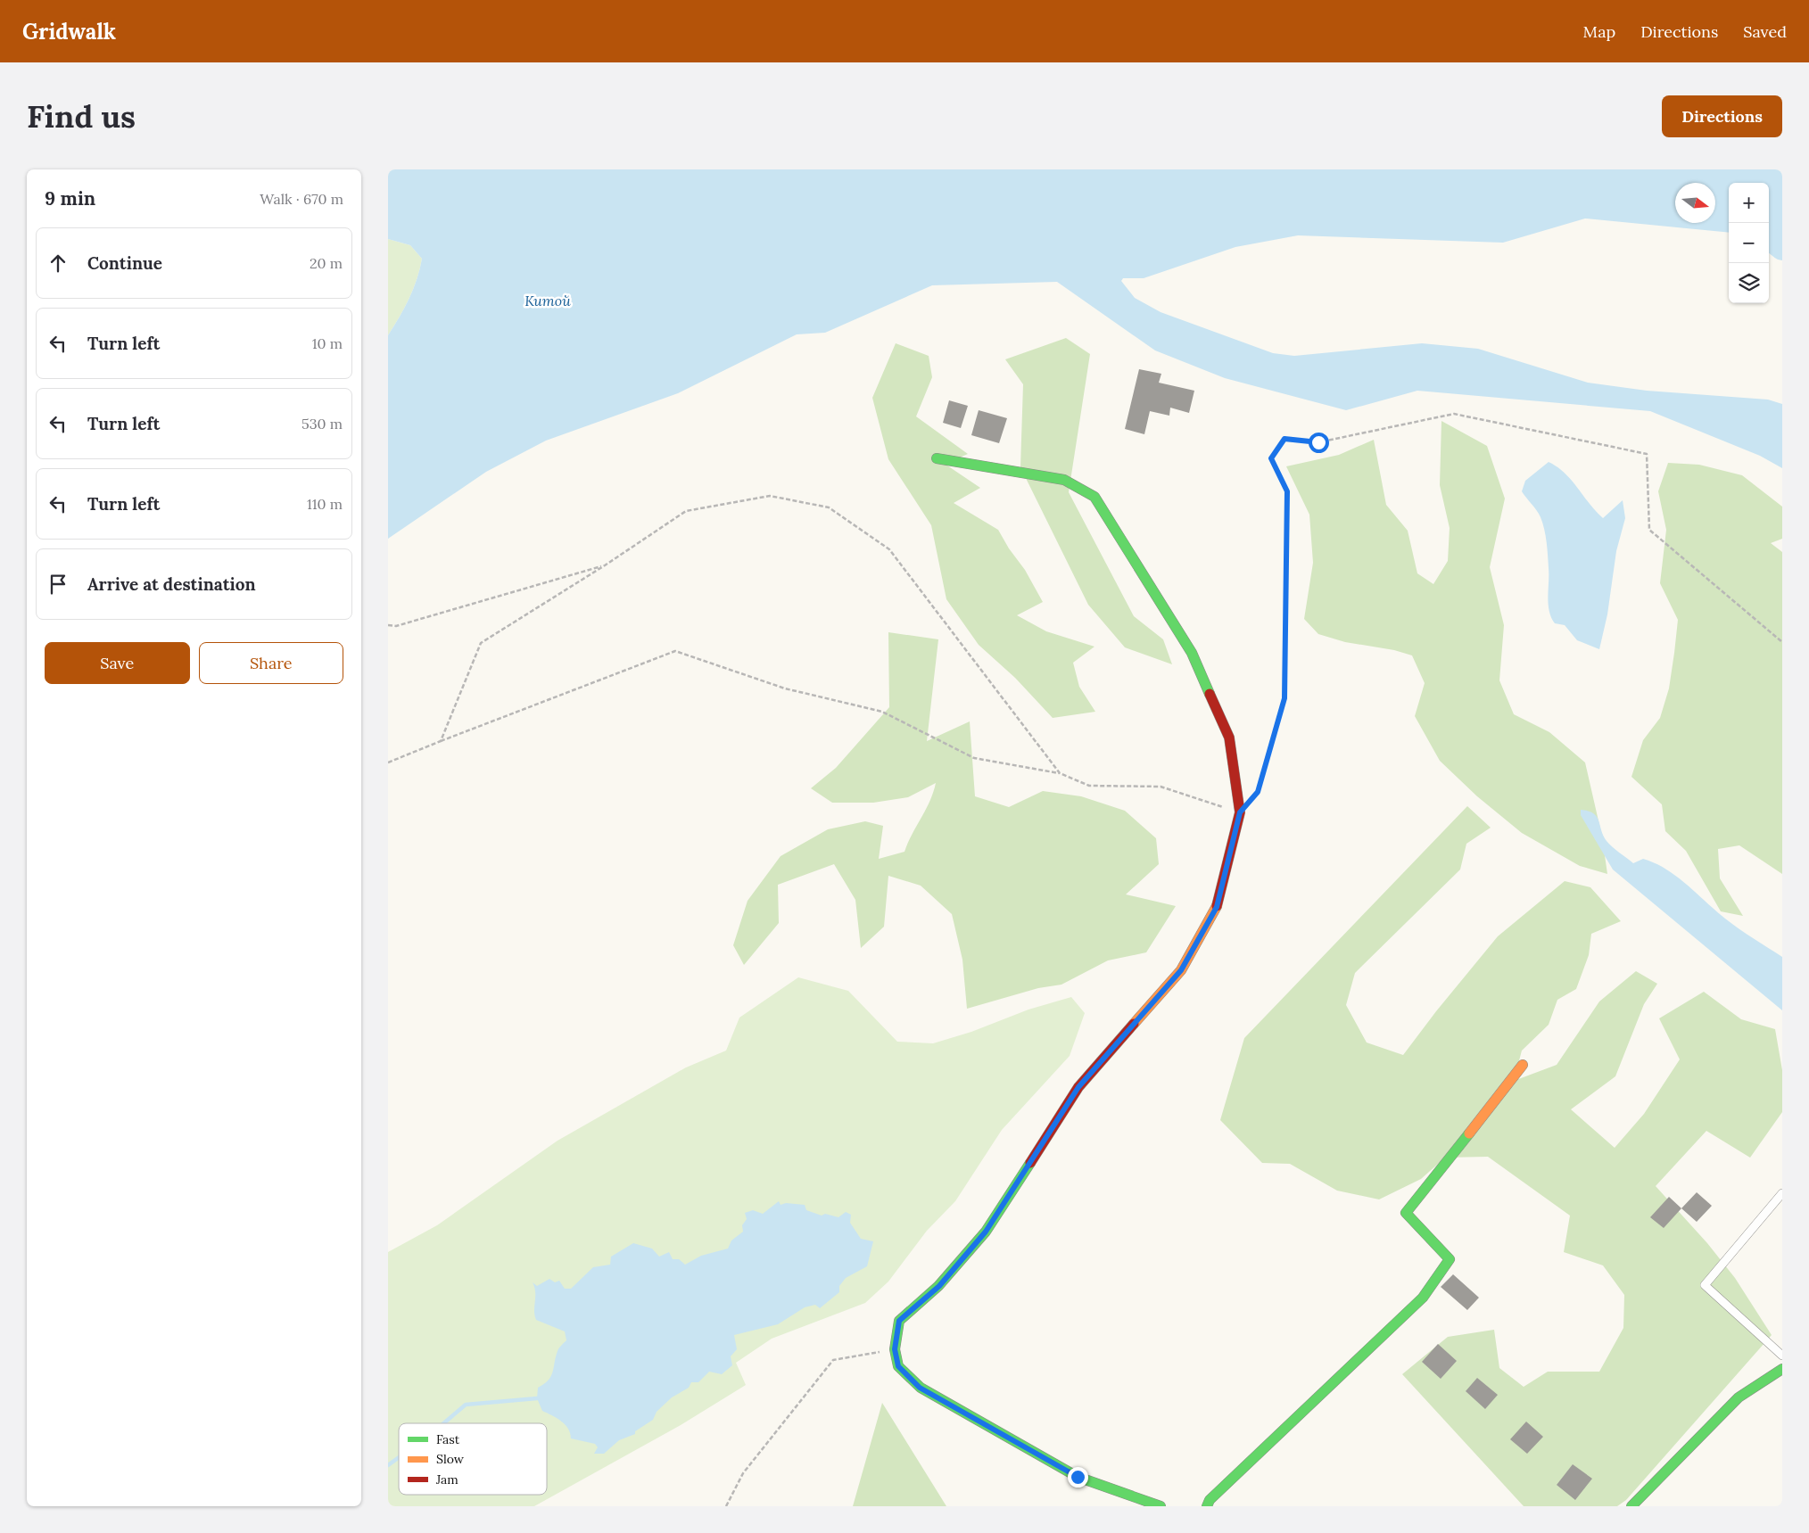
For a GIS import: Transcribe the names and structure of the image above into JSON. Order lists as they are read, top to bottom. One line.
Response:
{"water":["Китой"],"legend":["Fast","Slow","Jam"],"north":"right","page":{"header":"Gridwalk","nav":["Map","Directions","Saved"],"buttons":["Directions",["Save","Share"]],"title":"Find us","heading":["9 min","Walk · 670 m"],"map_buttons":["+","−"],"list":[["Continue","20 m"],["Turn left","10 m"],["Turn left","530 m"],["Turn left","110 m"],"Arrive at destination"]}}
